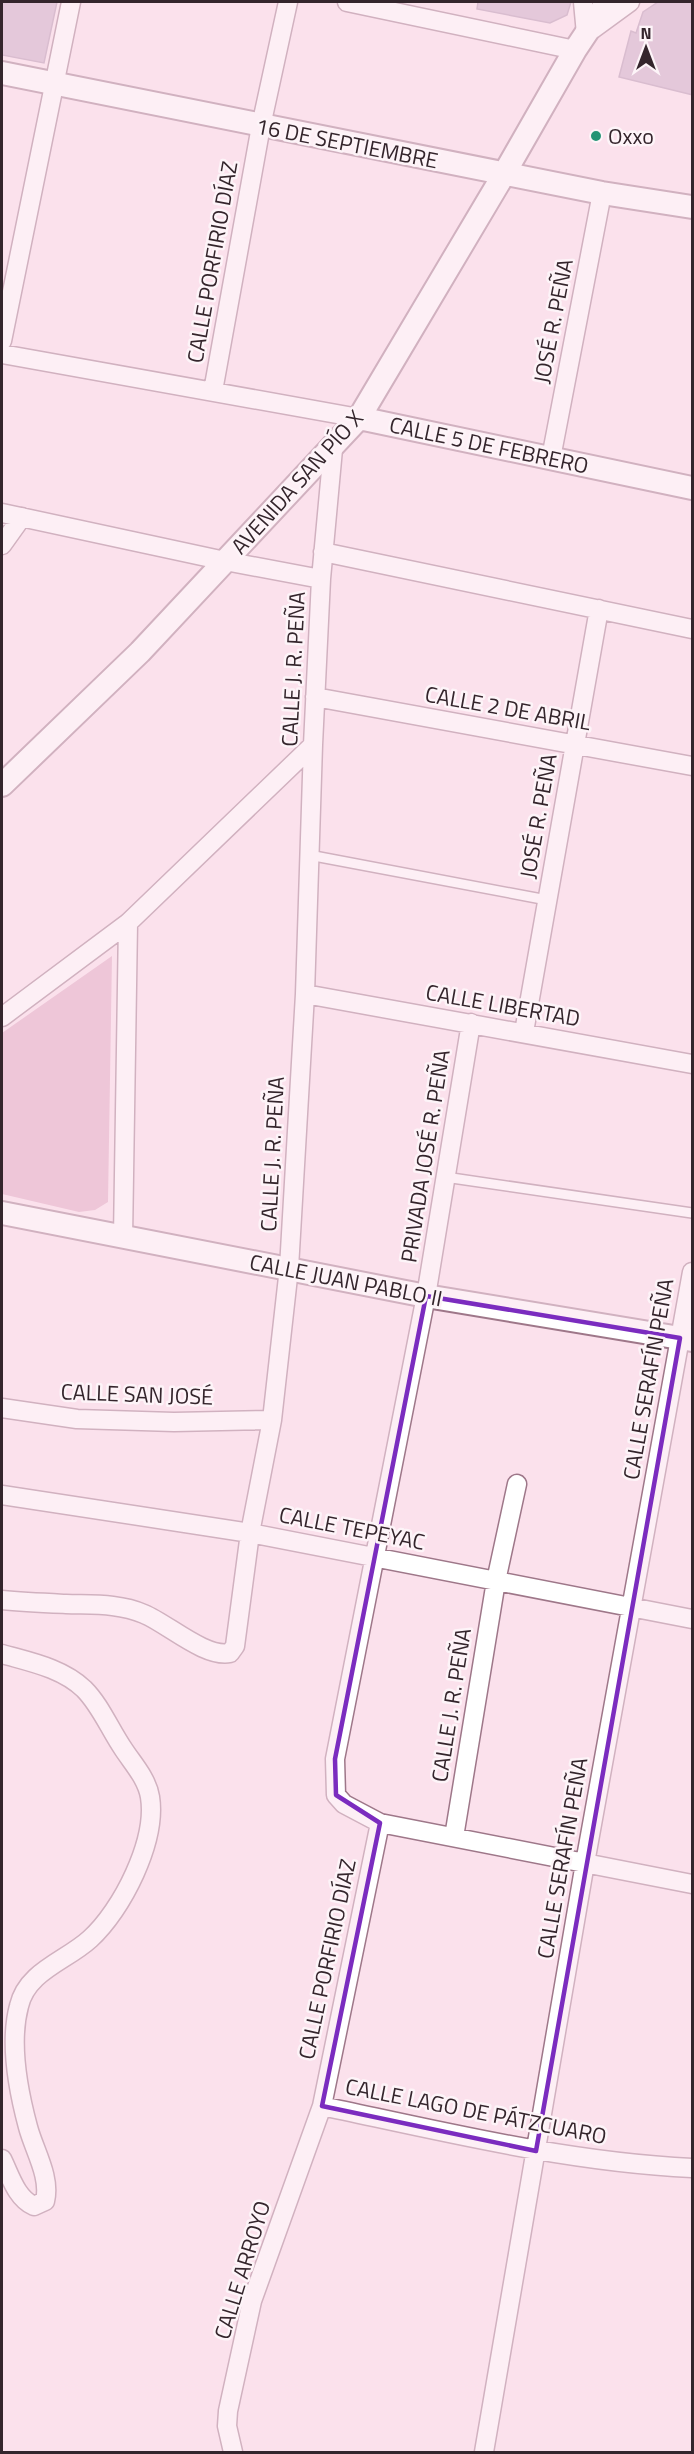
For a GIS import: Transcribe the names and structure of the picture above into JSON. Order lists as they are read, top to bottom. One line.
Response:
{"streets":{"street":["16 DE SEPTIEMBRE","CALLE PORFIRIO DÍAZ","JOSÉ R. PEÑA","CALLE 5 DE FEBRERO","AVENIDA SAN PÍO X","CALLE J. R. PEÑA","CALLE 2 DE ABRIL","CALLE LIBERTAD","PRIVADA JOSÉ R. PEÑA","CALLE JUAN PABLO II","CALLE SERAFÍN PEÑA","CALLE SAN JOSÉ","CALLE TEPEYAC","CALLE LAGO DE PÁTZCUARO","CALLE ARROYO"]},"crossings":[["16 DE SEPTIEMBRE","CALLE PORFIRIO DÍAZ"],["16 DE SEPTIEMBRE","JOSÉ R. PEÑA"],["16 DE SEPTIEMBRE","AVENIDA SAN PÍO X"],["CALLE PORFIRIO DÍAZ","CALLE 5 DE FEBRERO"],["CALLE PORFIRIO DÍAZ","PRIVADA JOSÉ R. PEÑA"],["CALLE PORFIRIO DÍAZ","CALLE LAGO DE PÁTZCUARO"],["CALLE PORFIRIO DÍAZ","CALLE ARROYO"],["JOSÉ R. PEÑA","CALLE 5 DE FEBRERO"],["JOSÉ R. PEÑA","CALLE 2 DE ABRIL"],["JOSÉ R. PEÑA","CALLE LIBERTAD"],["CALLE 5 DE FEBRERO","AVENIDA SAN PÍO X"],["AVENIDA SAN PÍO X","CALLE J. R. PEÑA"],["CALLE J. R. PEÑA","CALLE 2 DE ABRIL"],["CALLE J. R. PEÑA","CALLE LIBERTAD"],["CALLE J. R. PEÑA","CALLE JUAN PABLO II"],["CALLE J. R. PEÑA","CALLE SAN JOSÉ"],["CALLE J. R. PEÑA","CALLE TEPEYAC"],["CALLE LIBERTAD","PRIVADA JOSÉ R. PEÑA"],["PRIVADA JOSÉ R. PEÑA","CALLE JUAN PABLO II"],["PRIVADA JOSÉ R. PEÑA","CALLE TEPEYAC"],["CALLE JUAN PABLO II","CALLE SERAFÍN PEÑA"],["CALLE SERAFÍN PEÑA","CALLE TEPEYAC"],["CALLE SERAFÍN PEÑA","CALLE LAGO DE PÁTZCUARO"],["CALLE LAGO DE PÁTZCUARO","CALLE ARROYO"]],"places":["Oxxo"],"north":"top"}
